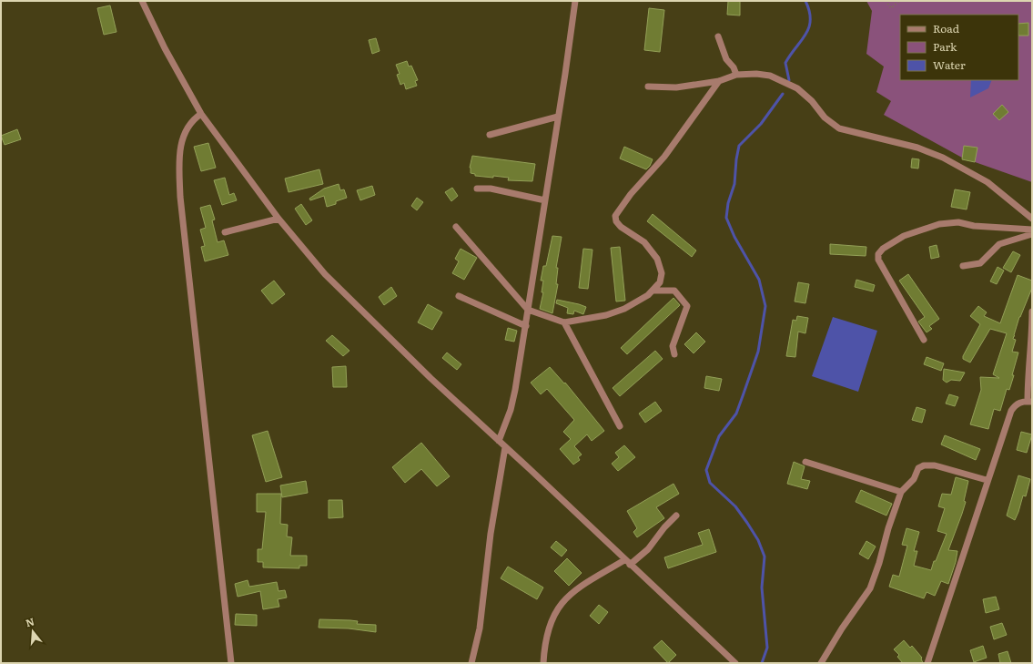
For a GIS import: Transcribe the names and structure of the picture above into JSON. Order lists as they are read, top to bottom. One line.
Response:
{"legend":["Road","Park","Water"],"north":"top"}
